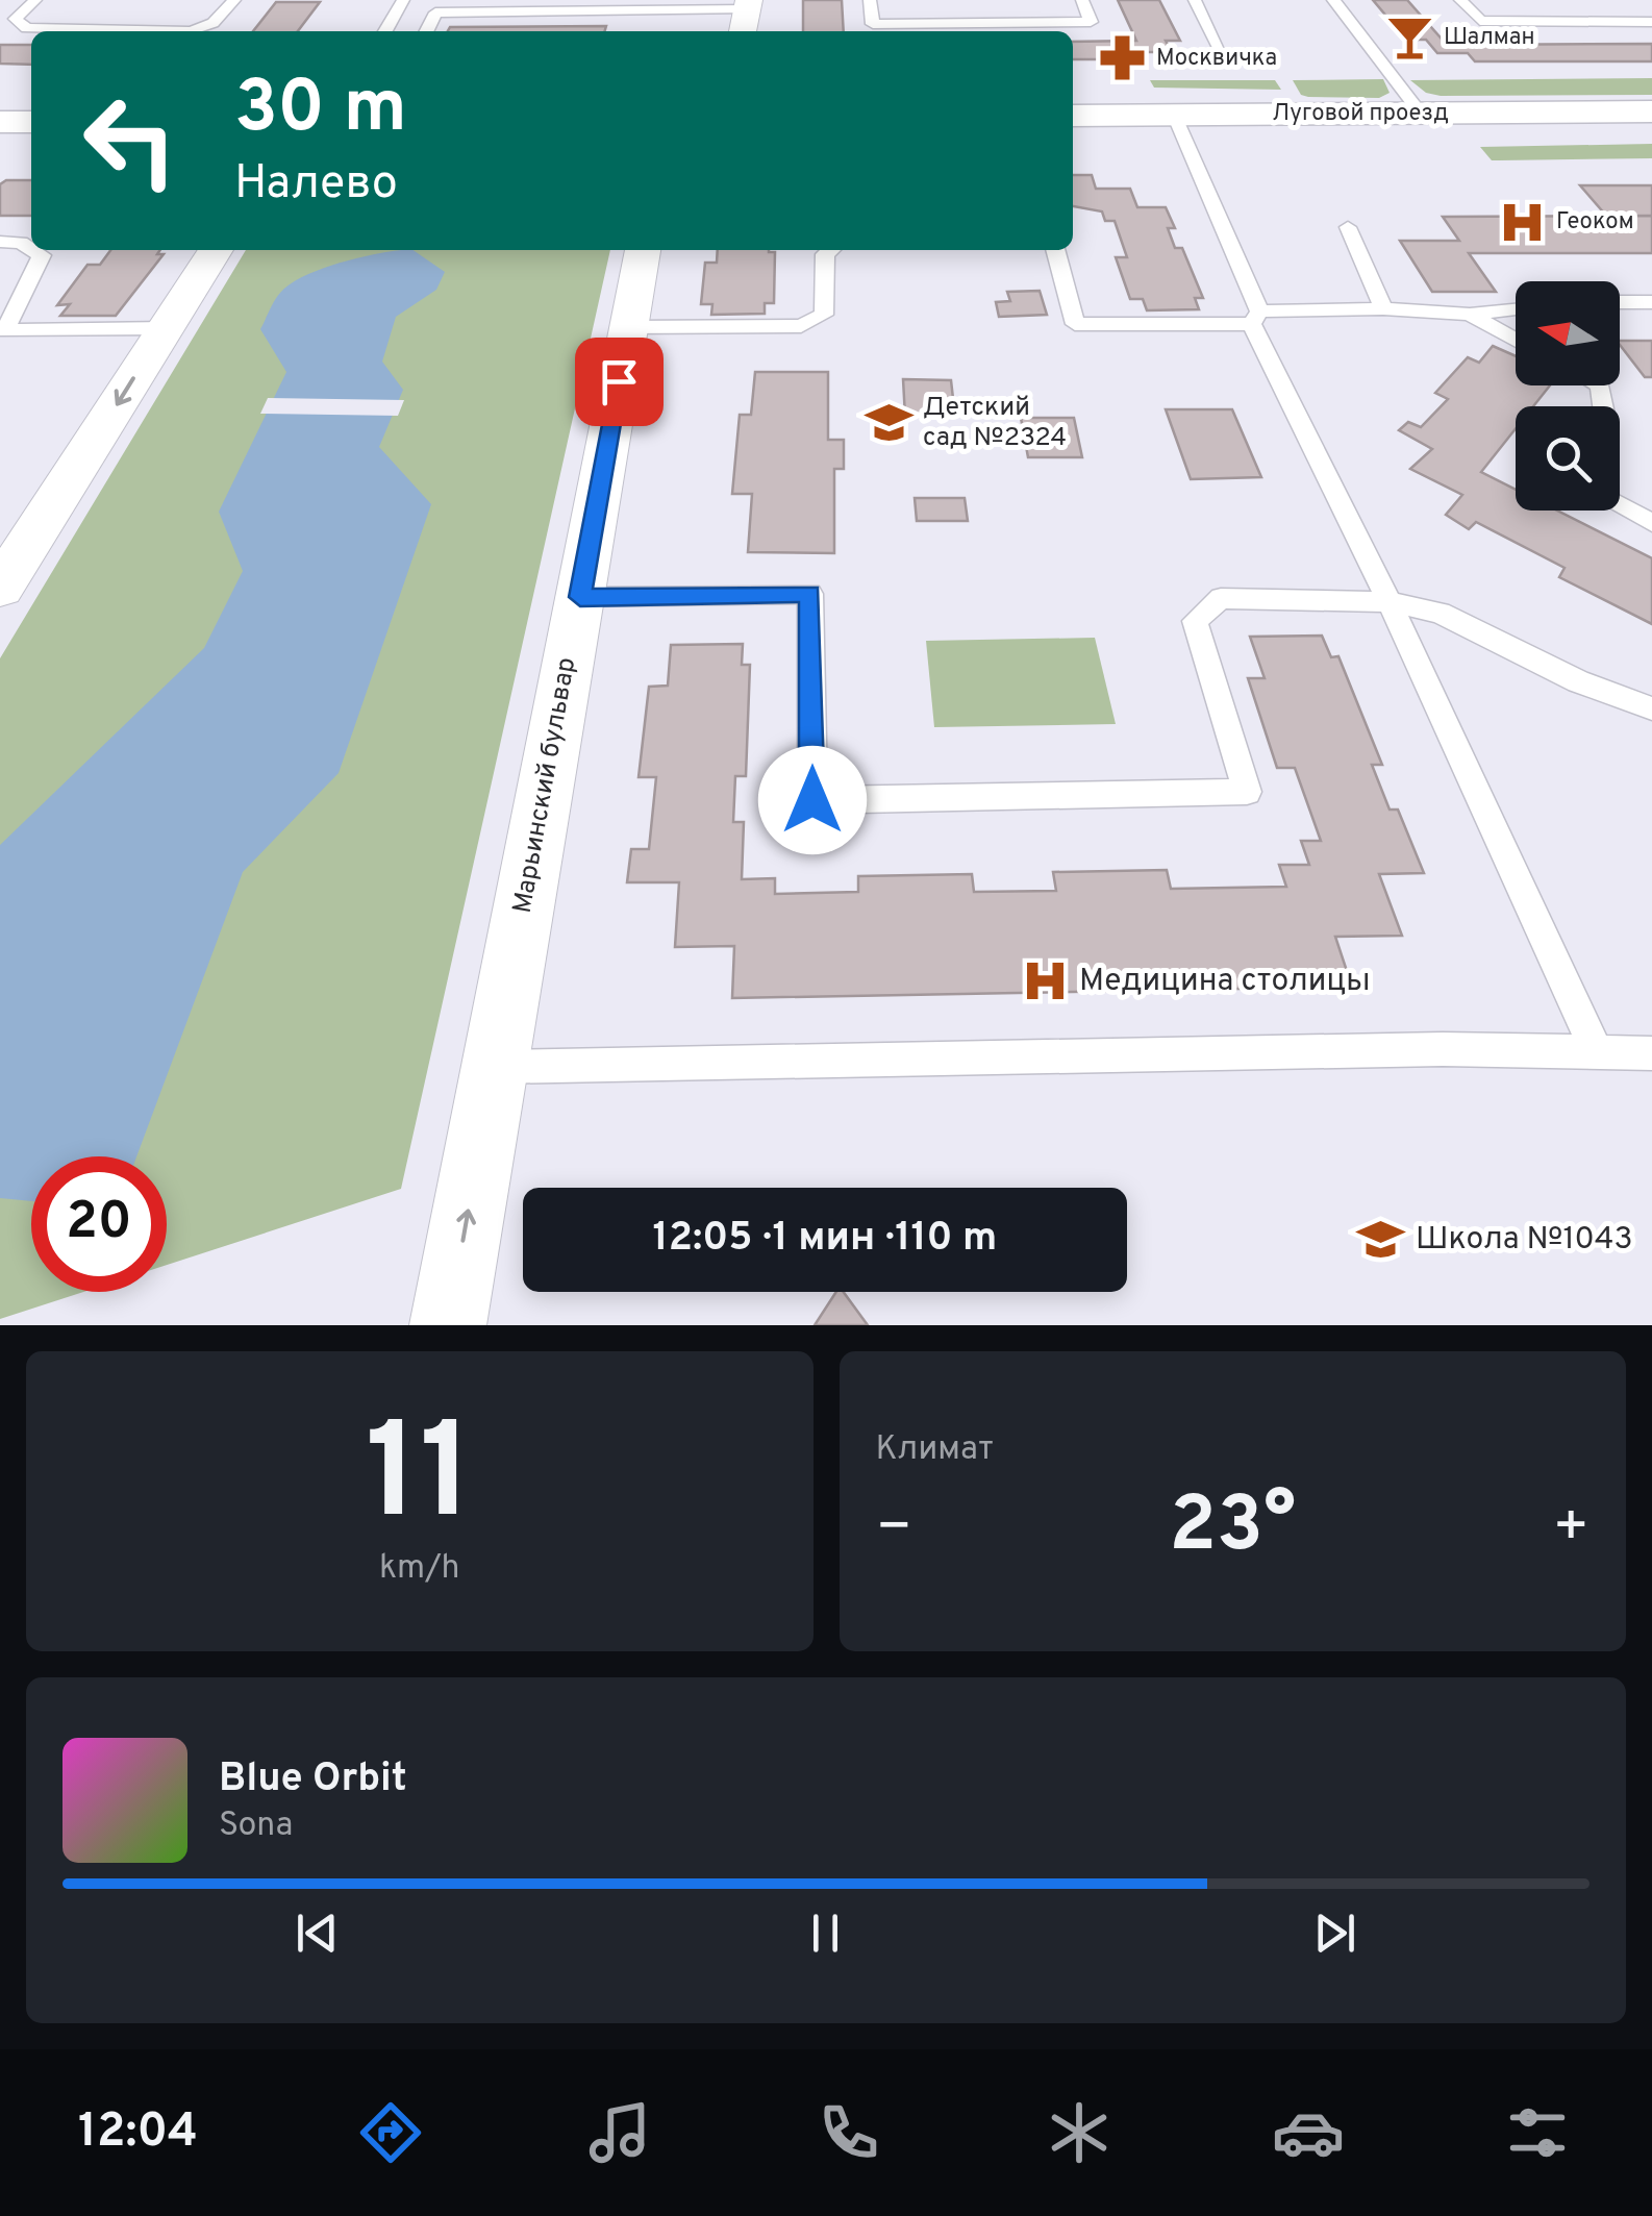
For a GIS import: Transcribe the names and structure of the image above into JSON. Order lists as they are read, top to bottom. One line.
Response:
{"streets":{"street":["Луговой проезд","Марьинский бульвар"]},"places":{"bar":["Шалман"],"pharmacy":["Москвичка"],"hospital":["Геоком","Медицина столицы"],"school or university":["Детский сад №2324","Школа №1043"]},"north":"left","page":{"turn":["30 m","Налево"],"limit":"20","trip":"12:05 · 1 мин · 110 m","tile":[["11","km/h"],"Климат"],"heat":["−","23°","+"],"song":["Blue Orbit","Sona"],"tabs":"12:04"}}
